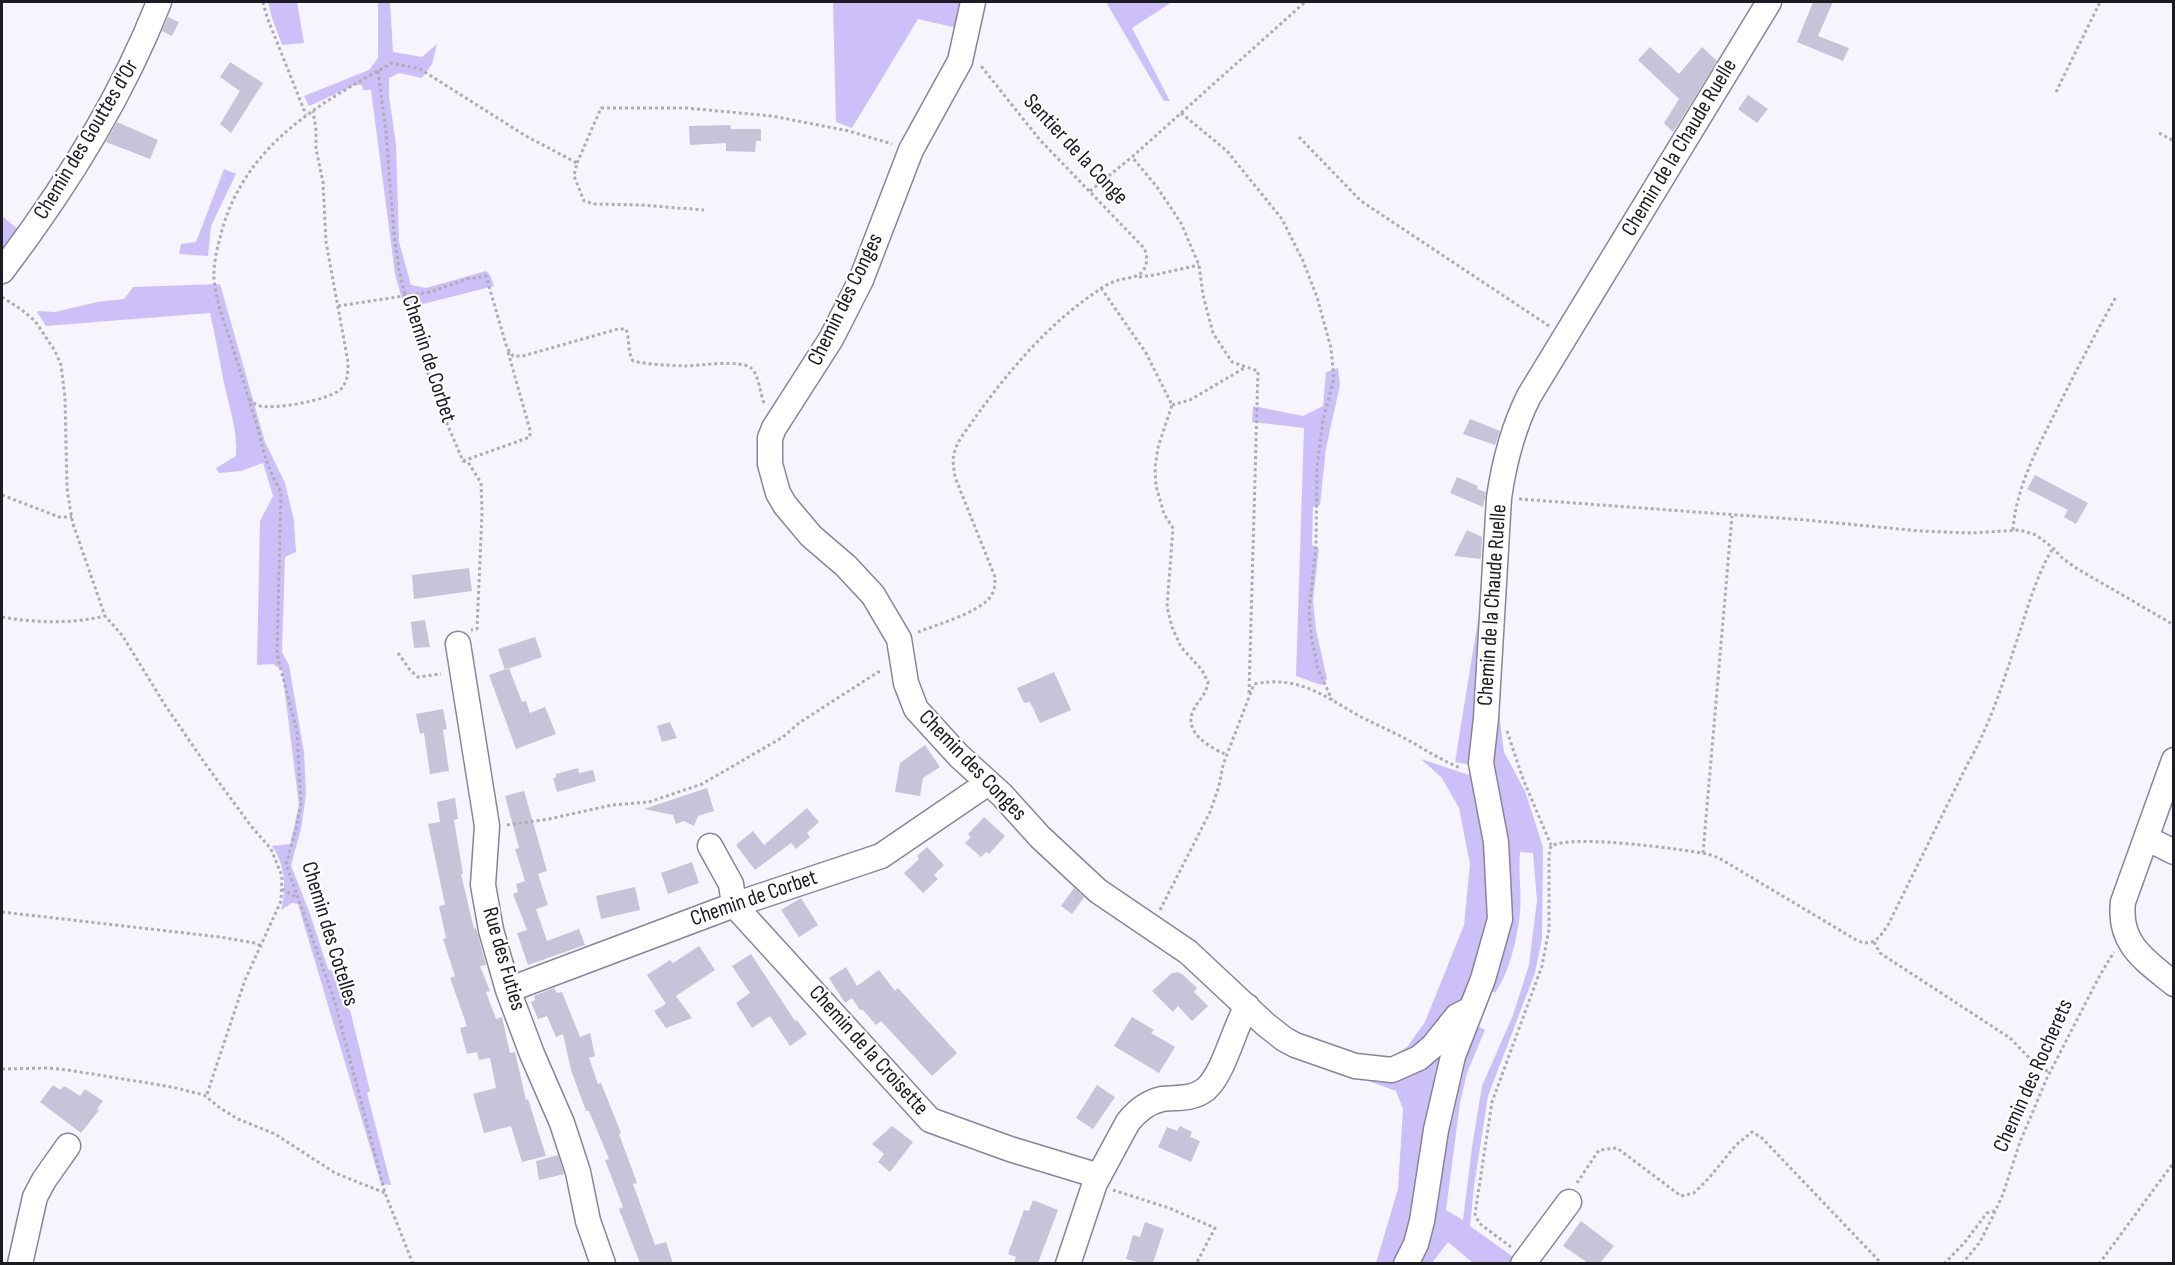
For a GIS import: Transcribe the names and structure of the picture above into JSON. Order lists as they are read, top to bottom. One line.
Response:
{"streets":{"street":["Chemin des Gouttes d'Or","Chemin de la Chaude Ruelle","Chemin des Conges","Chemin de Corbet","Rue des Futies","Chemin de la Croisette"],"path":["Sentier de la Conge","Chemin des Cotelles","Chemin des Rocherets"]},"crossings":[["Chemin de la Chaude Ruelle","Chemin des Conges"],["Sentier de la Conge","Chemin des Conges"],["Chemin des Conges","Chemin de Corbet"],["Chemin de Corbet","Chemin des Cotelles"],["Chemin de Corbet","Rue des Futies"],["Chemin de Corbet","Chemin de la Croisette"]]}
